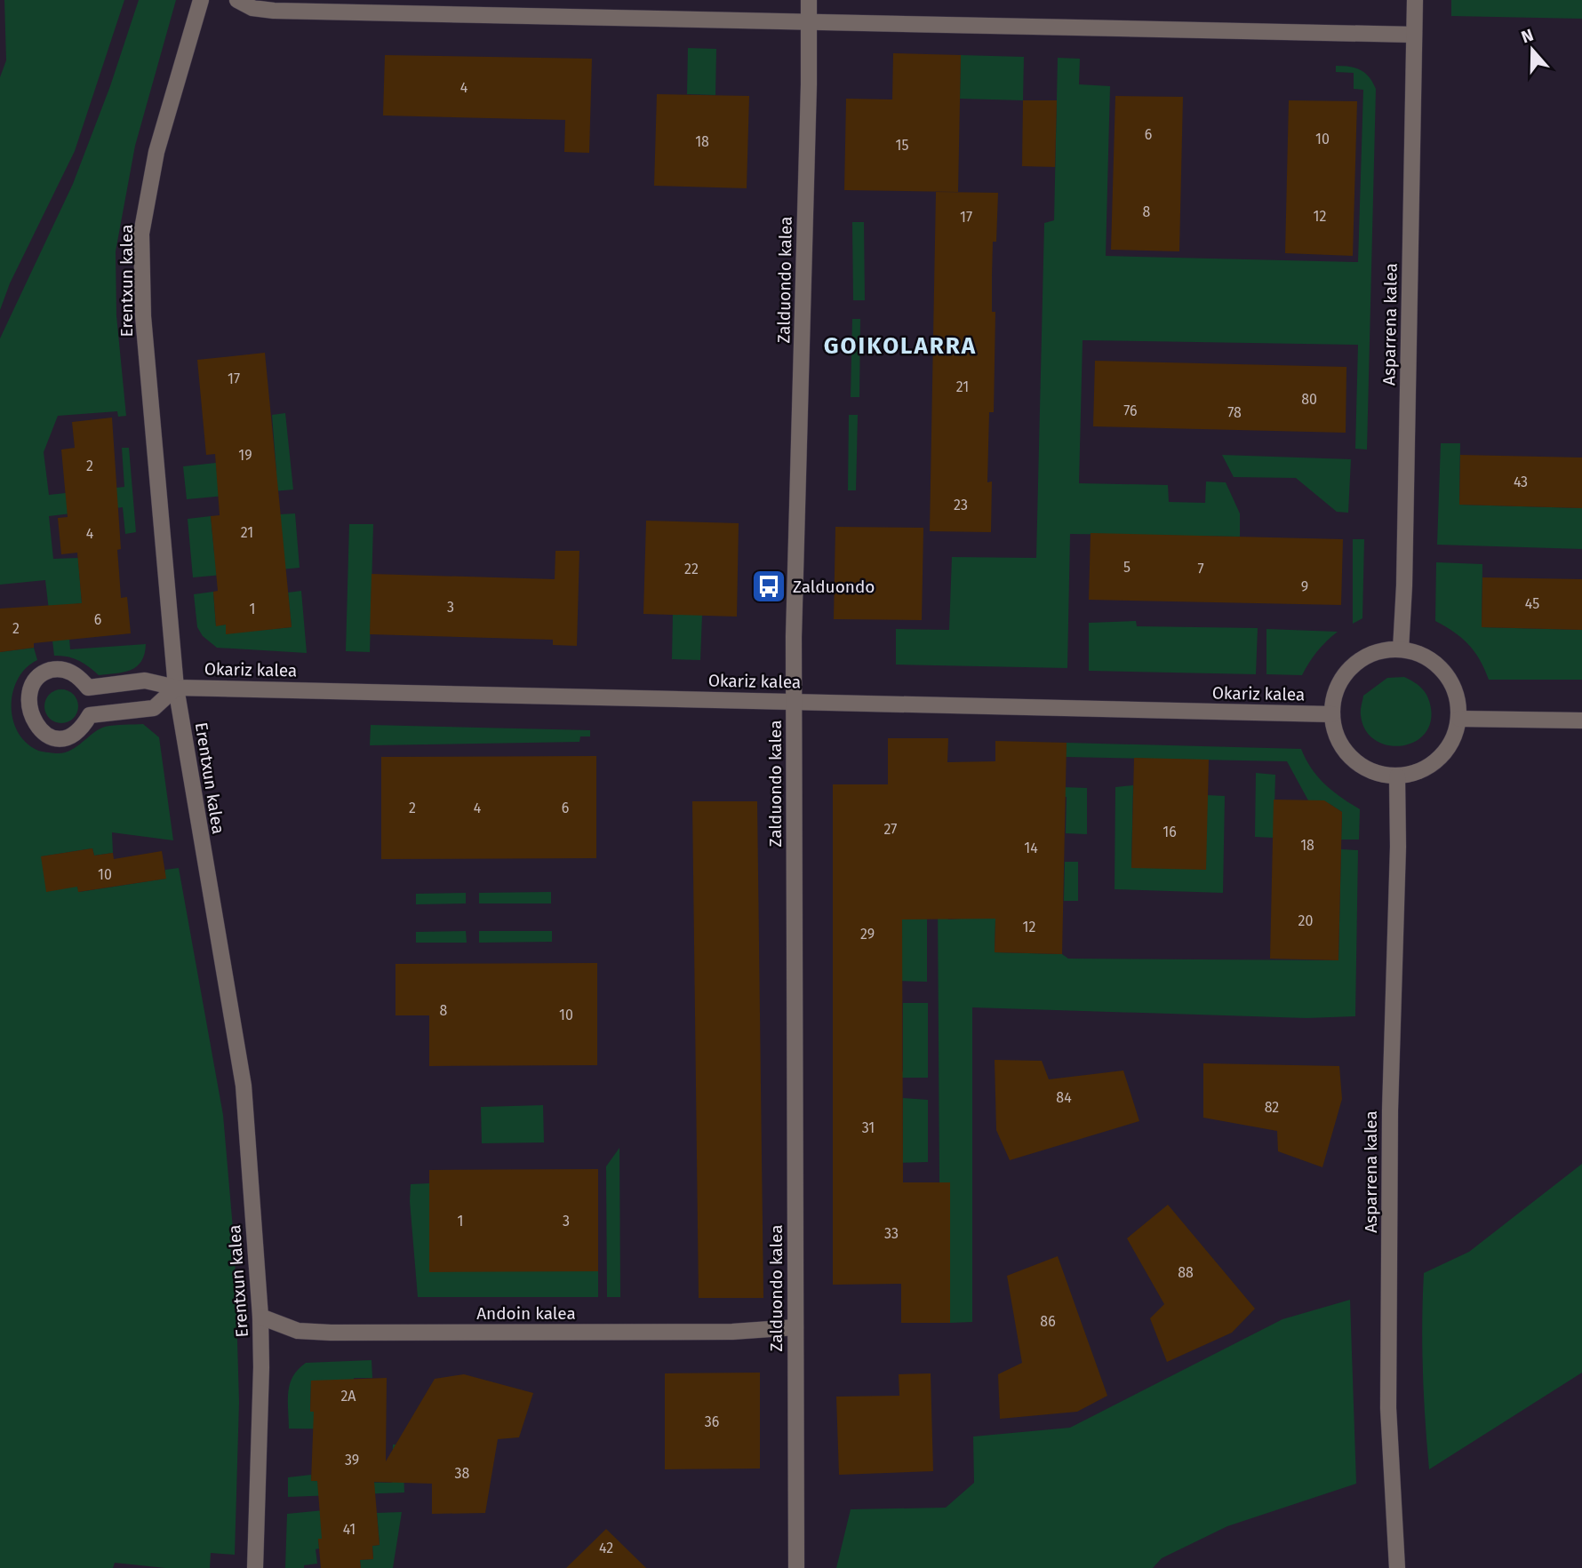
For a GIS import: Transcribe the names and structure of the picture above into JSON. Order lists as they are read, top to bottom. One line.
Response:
{"streets":{"street":["Zalduondo kalea","Erentxun kalea","Asparrena kalea","Okariz kalea","Andoin kalea"]},"crossings":[["Zalduondo kalea","Okariz kalea"],["Zalduondo kalea","Andoin kalea"],["Erentxun kalea","Okariz kalea"],["Erentxun kalea","Andoin kalea"],["Asparrena kalea","Okariz kalea"]],"districts":["GOIKOLARRA"],"places":{"bus stop":["Zalduondo"]},"house_numbers":["4","6","10","18","15","8","12","17","17","21","80","76","78","19","2","43","23","21","4","5","22","7","9","45","3","1","6","2","2","4","6","27","16","18","14","10","20","12","29","8","10","84","82","31","1","3","33","88","86","2A","36","39","38","41","42"],"north":"top"}
